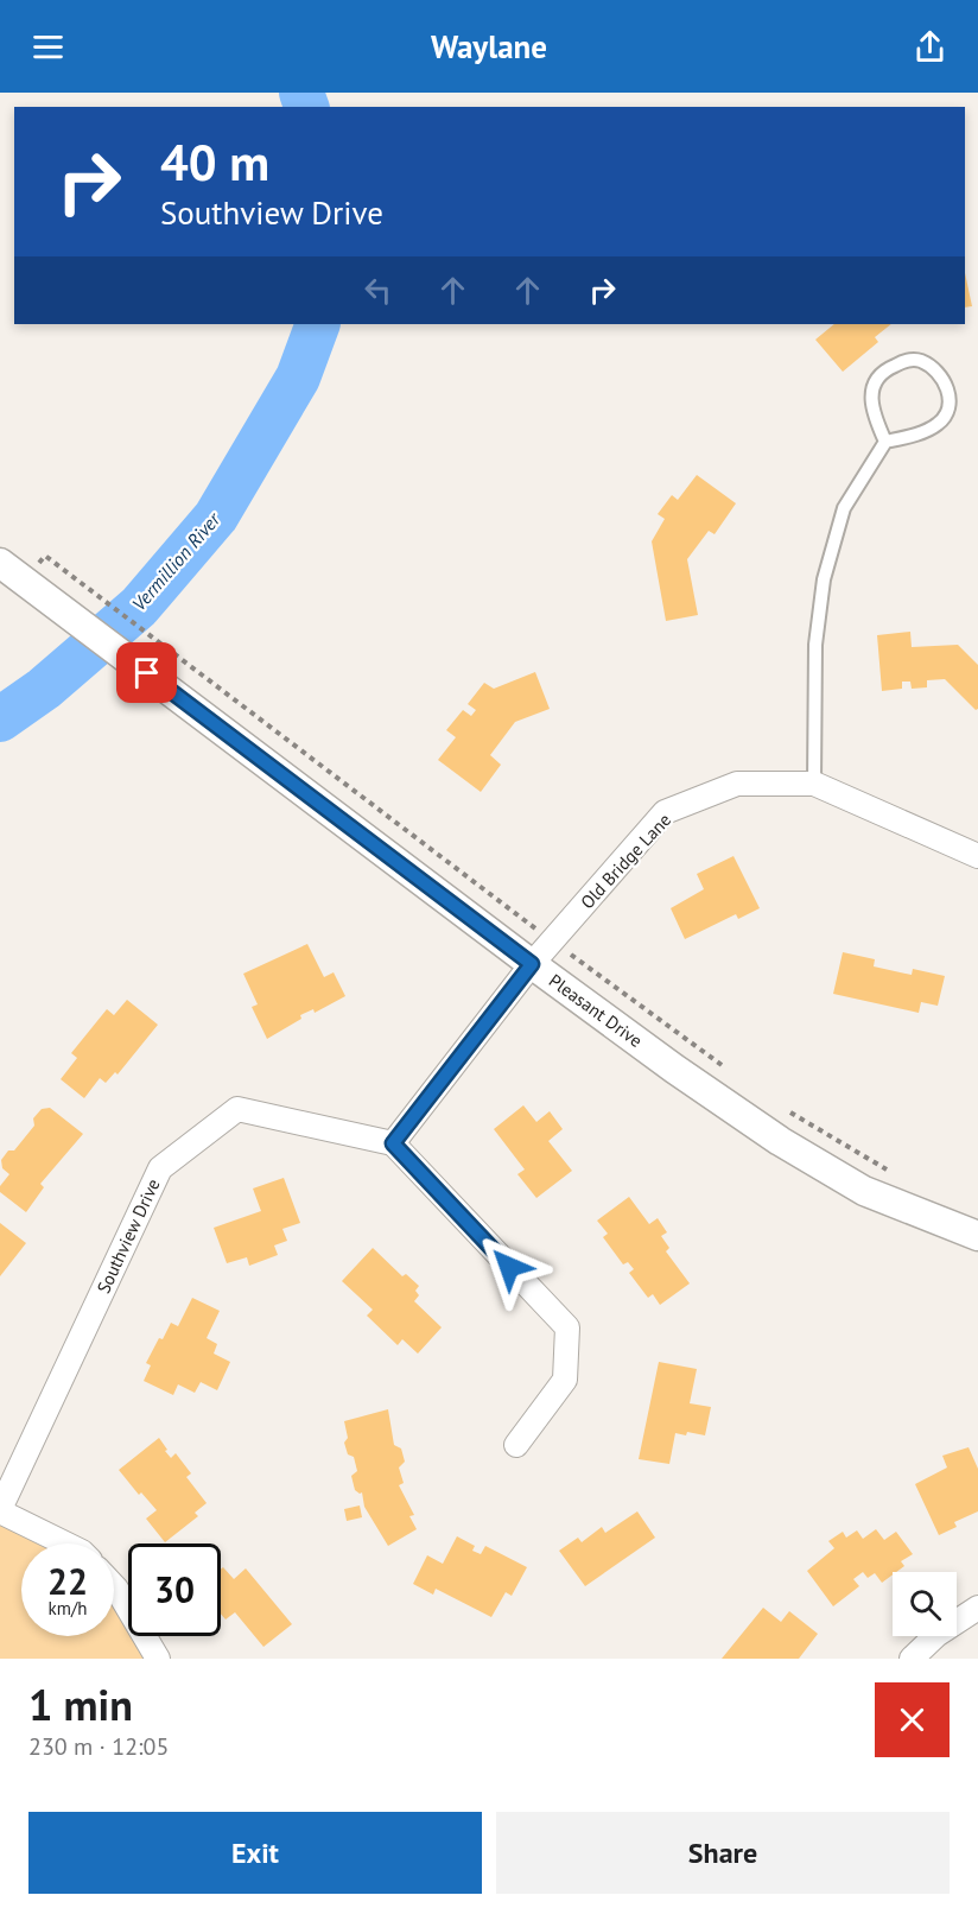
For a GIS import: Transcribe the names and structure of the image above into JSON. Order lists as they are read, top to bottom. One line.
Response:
{"streets":{"street":["Old Bridge Lane","Pleasant Drive","Southview Drive"]},"crossings":[["Old Bridge Lane","Pleasant Drive"]],"water":["Vermillion River"],"page":{"header":"Waylane","turn":["40 m","Southview Drive"],"speed":"22 km/h","limit":"30","heading":["1 min","230 m · 12:05"],"buttons":["Exit","Share"]}}
